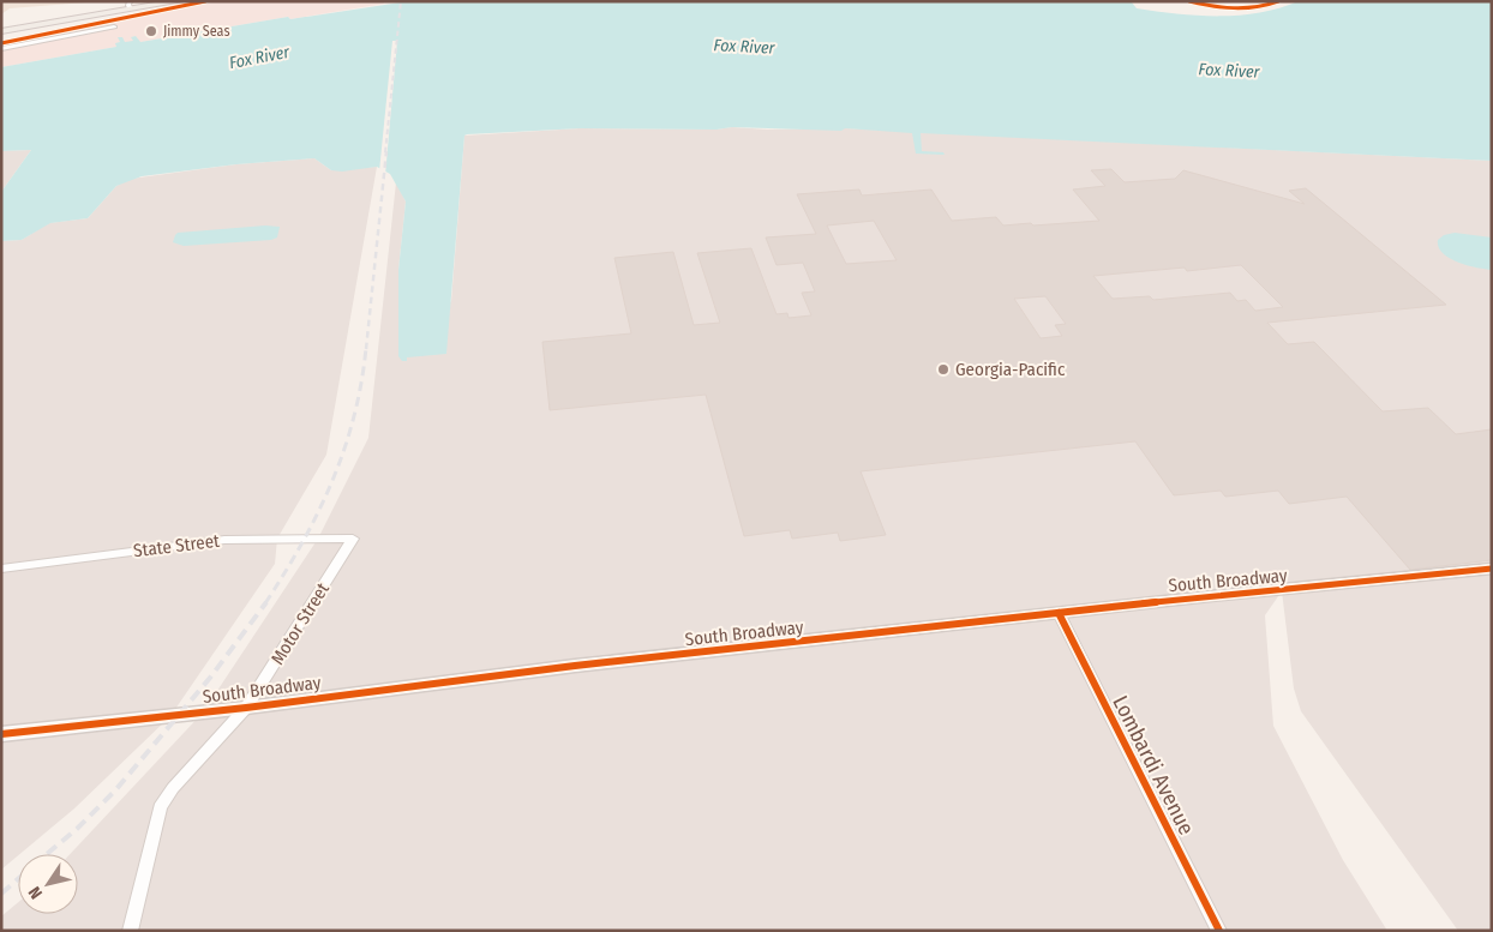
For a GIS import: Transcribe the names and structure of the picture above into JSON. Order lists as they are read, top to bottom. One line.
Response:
{"streets":{"street":["State Street","South Broadway","Motor Street","Lombardi Avenue"]},"crossings":[["State Street","Motor Street"],["South Broadway","Motor Street"],["South Broadway","Lombardi Avenue"]],"water":["Fox River"],"places":["Jimmy Seas","Georgia-Pacific"],"north":"bottom left"}
